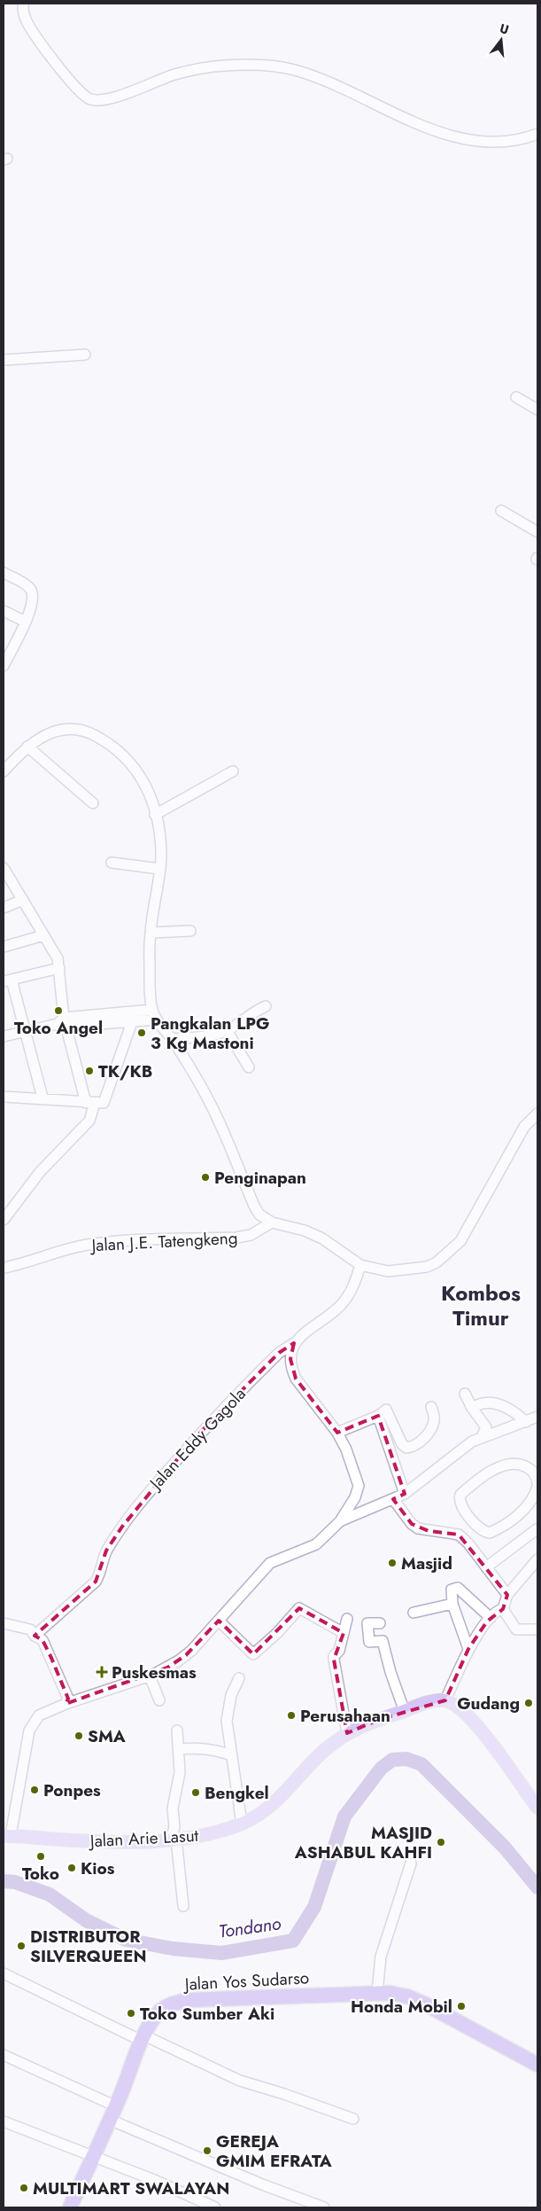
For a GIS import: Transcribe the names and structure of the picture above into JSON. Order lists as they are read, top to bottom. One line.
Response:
{"streets":{"highway":["Jalan Yos Sudarso"],"main road":["Jalan Arie Lasut"],"street":["Jalan J.E. Tatengkeng","Jalan Eddy Gagola"]},"districts":["Kombos Timur"],"water":["Tondano"],"places":{"other":["Toko Angel","Pangkalan LPG 3 Kg Mastoni","TK/KB","Penginapan","Masjid","Gudang","Perusahaan","SMA","Ponpes","Bengkel","MASJID ASHABUL KAHFI","Toko","Kios","DISTRIBUTOR SILVERQUEEN","Honda Mobil","Toko Sumber Aki","GEREJA GMIM EFRATA","MULTIMART SWALAYAN"],"health":["Puskesmas"]},"north":"top"}
